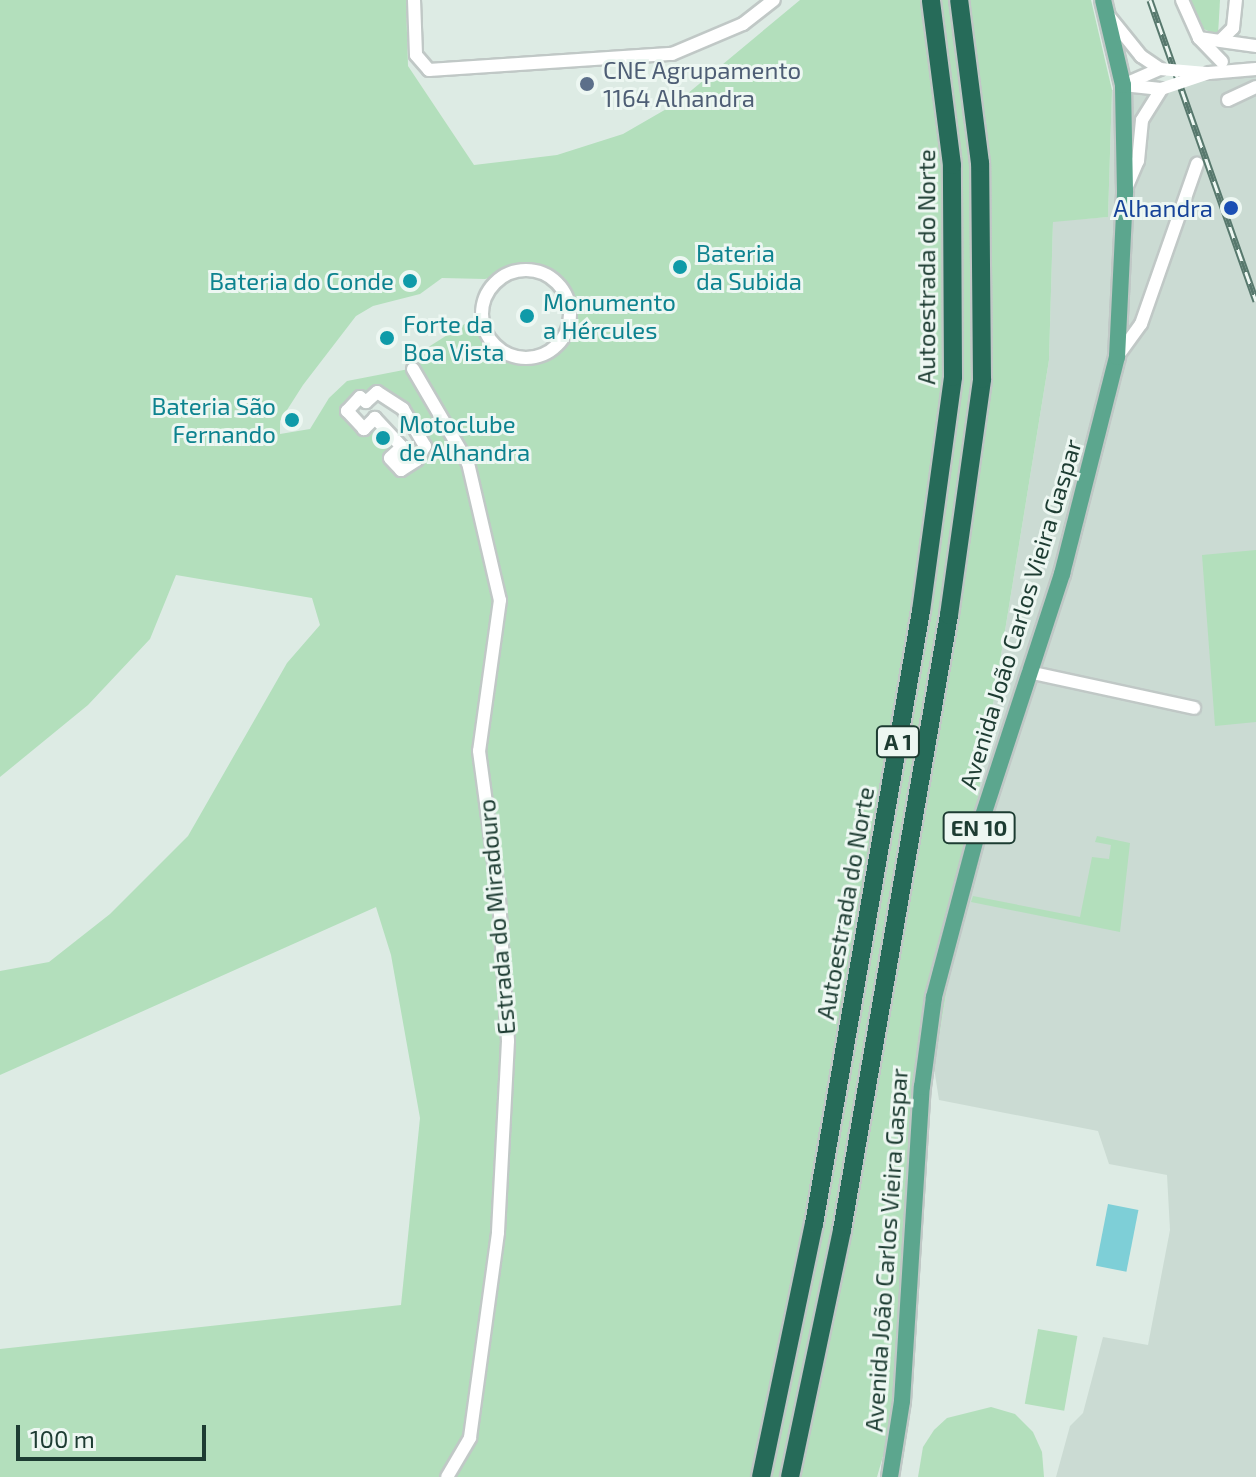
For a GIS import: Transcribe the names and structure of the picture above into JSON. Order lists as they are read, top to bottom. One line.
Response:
{"streets":{"highway":["Autoestrada do Norte","A 1"],"main road":["Avenida João Carlos Vieira Gaspar","EN 10"],"street":["Estrada do Miradouro"]},"places":["CNE Agrupamento 1164 Alhandra","Alhandra","Bateria da Subida","Bateria do Conde","Monumento a Hércules","Forte da Boa Vista","Bateria São Fernando","Motoclube de Alhandra"],"scale_bar":"100 m"}
